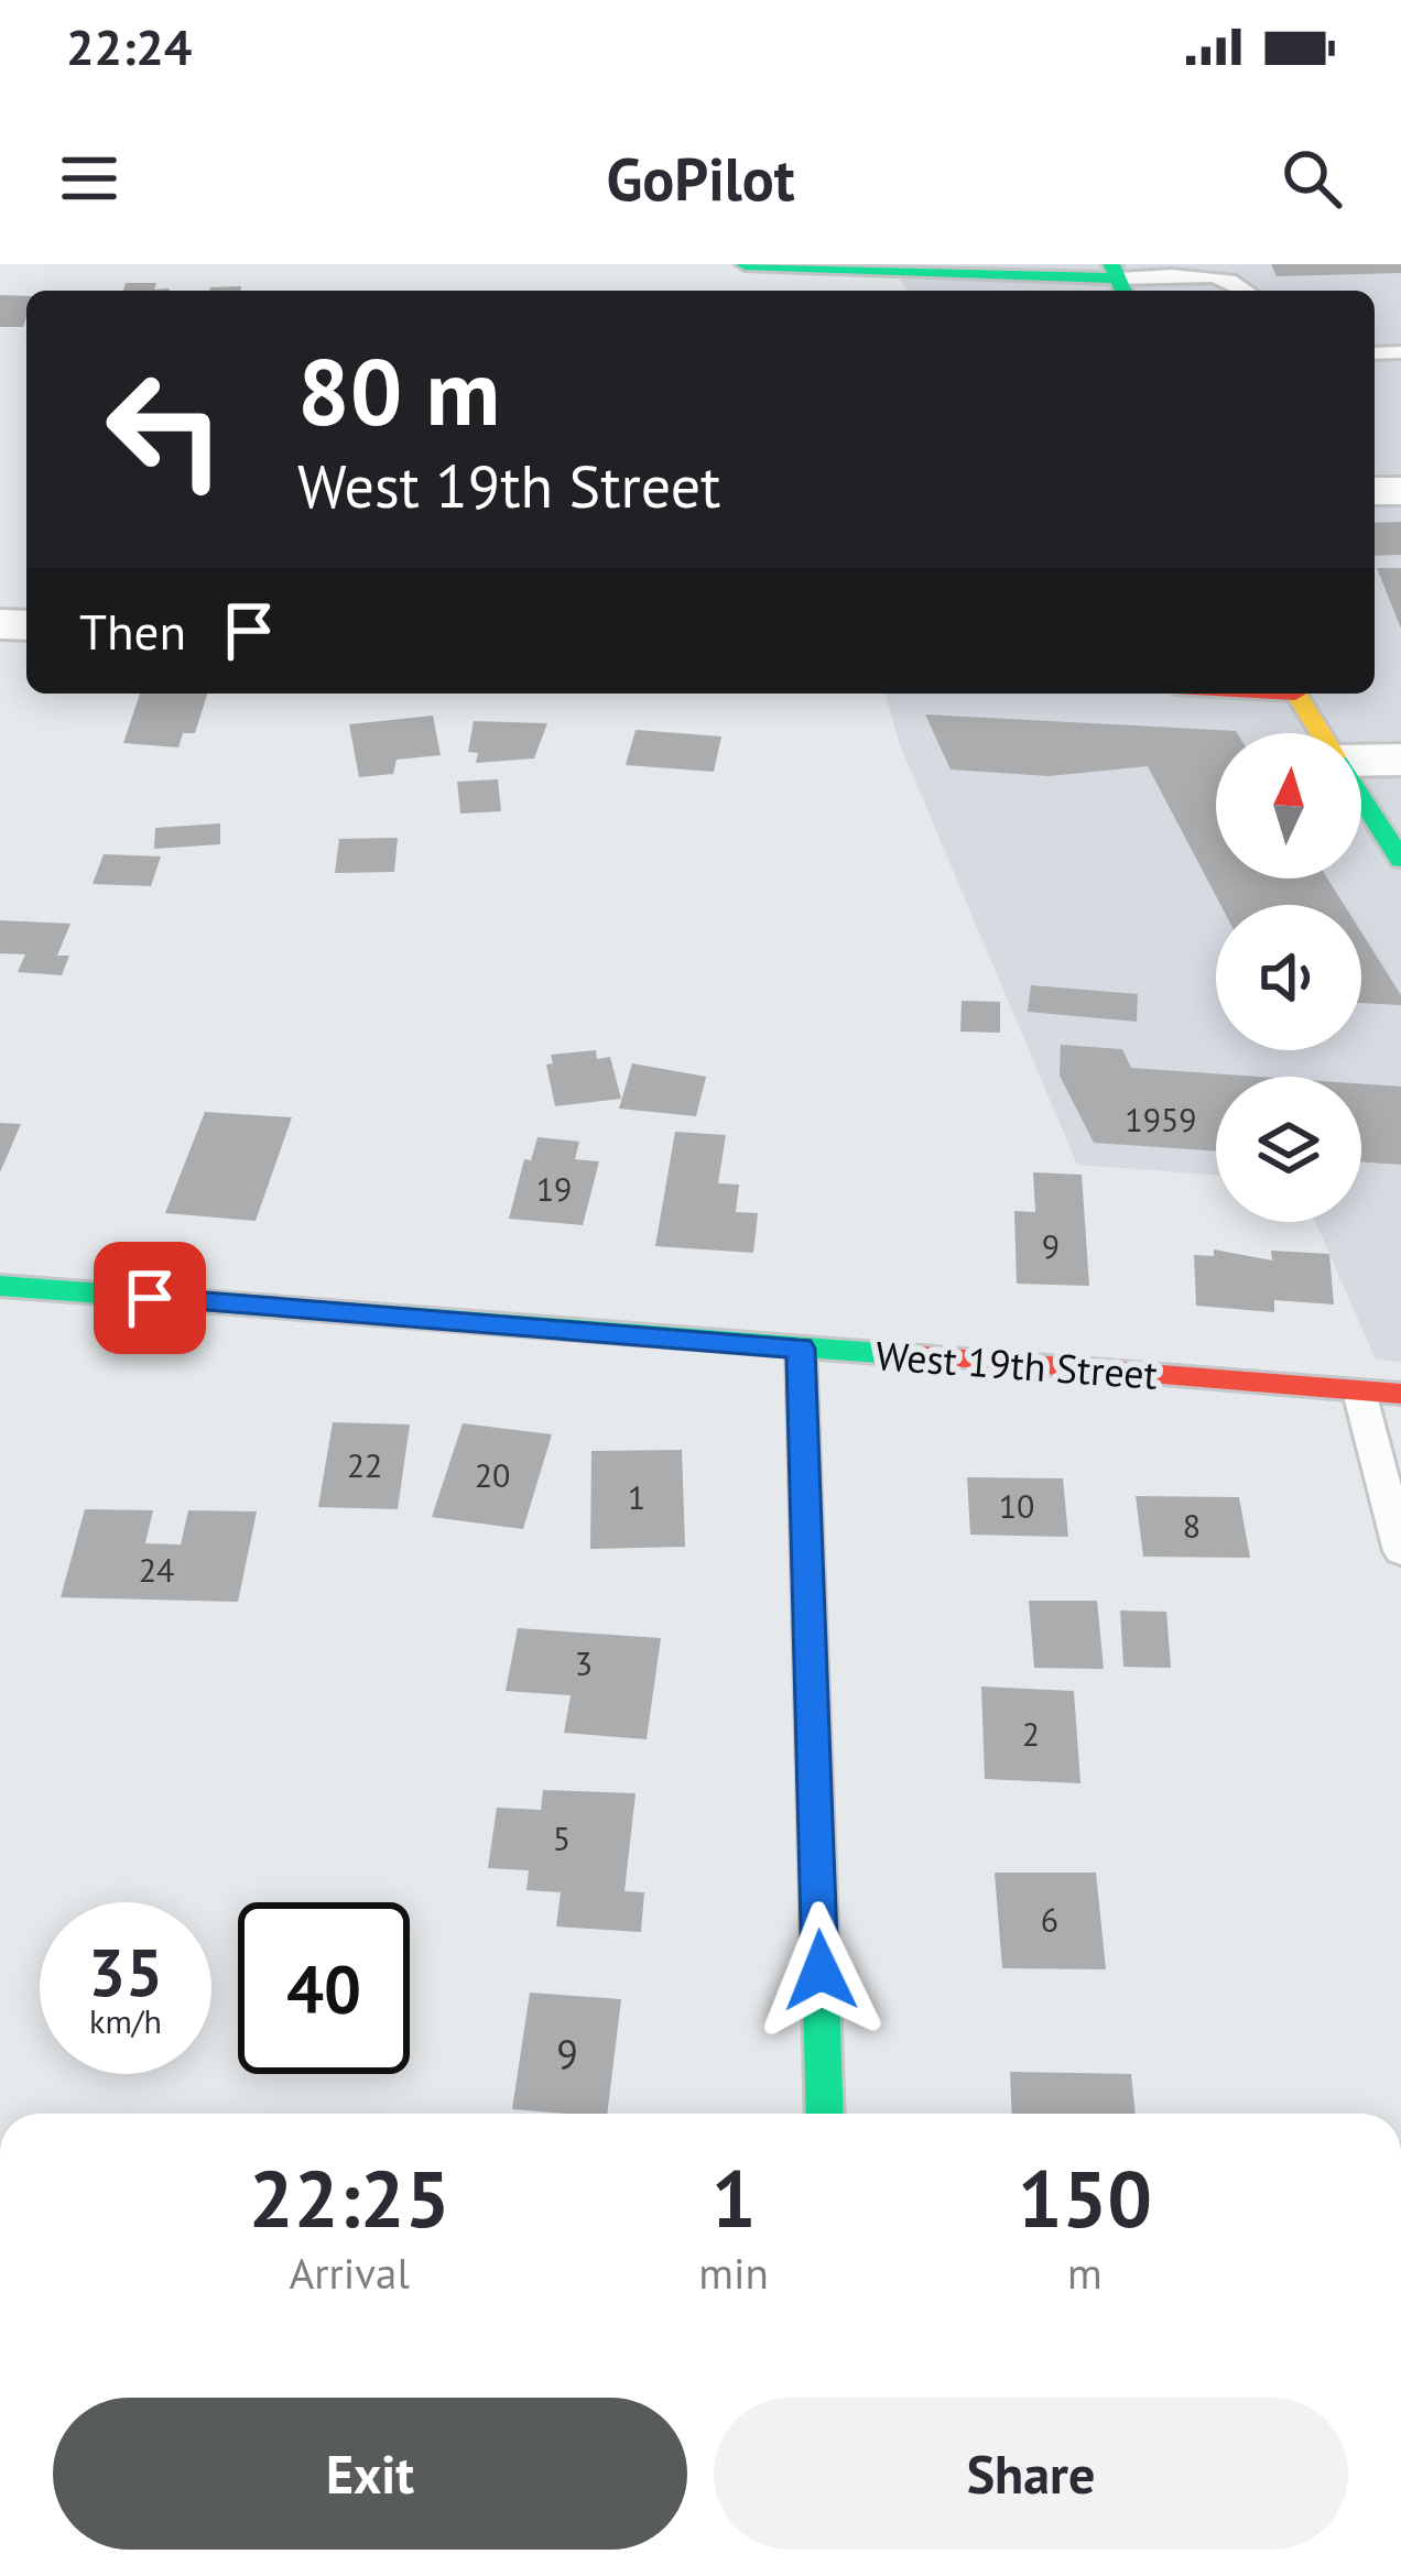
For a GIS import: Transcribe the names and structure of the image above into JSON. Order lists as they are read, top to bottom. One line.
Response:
{"streets":{"street":["West 19th Street"]},"house_numbers":["1959","19","9","22","20","1","10","8","24","3","2","5","6","9"],"north":"top","page":{"status":"22:24","header":"GoPilot","turn":["80 m","West 19th Street"],"then":"Then","speed":"35 km/h","limit":"40","eta":["22:25","Arrival","1","min","150","m"],"buttons":["Exit","Share"]}}
